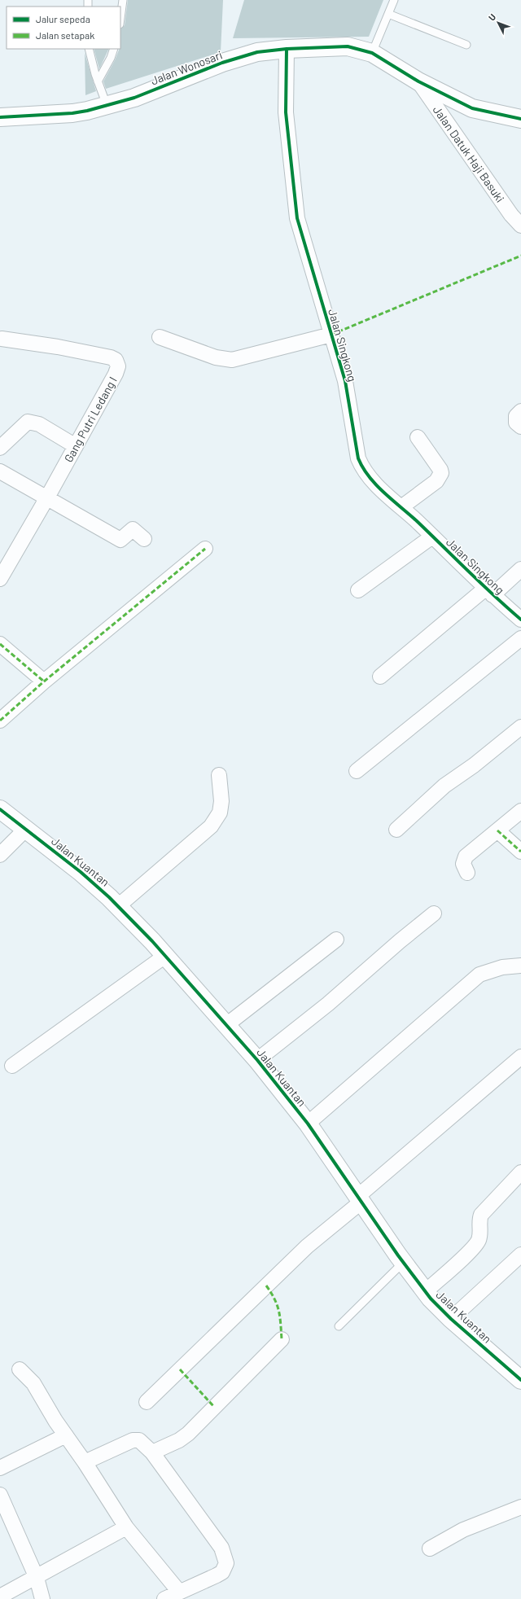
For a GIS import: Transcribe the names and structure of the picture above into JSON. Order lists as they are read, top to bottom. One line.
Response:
{"streets":{"street":["Jalan Wonosari","Jalan Datuk Haji Basuki","Jalan Singkong","Gang Putri Ledang I","Jalan Kuantan"]},"crossings":[["Jalan Wonosari","Jalan Datuk Haji Basuki"],["Jalan Wonosari","Jalan Singkong"]],"legend":["Jalur sepeda","Jalan setapak"],"north":"top left"}
